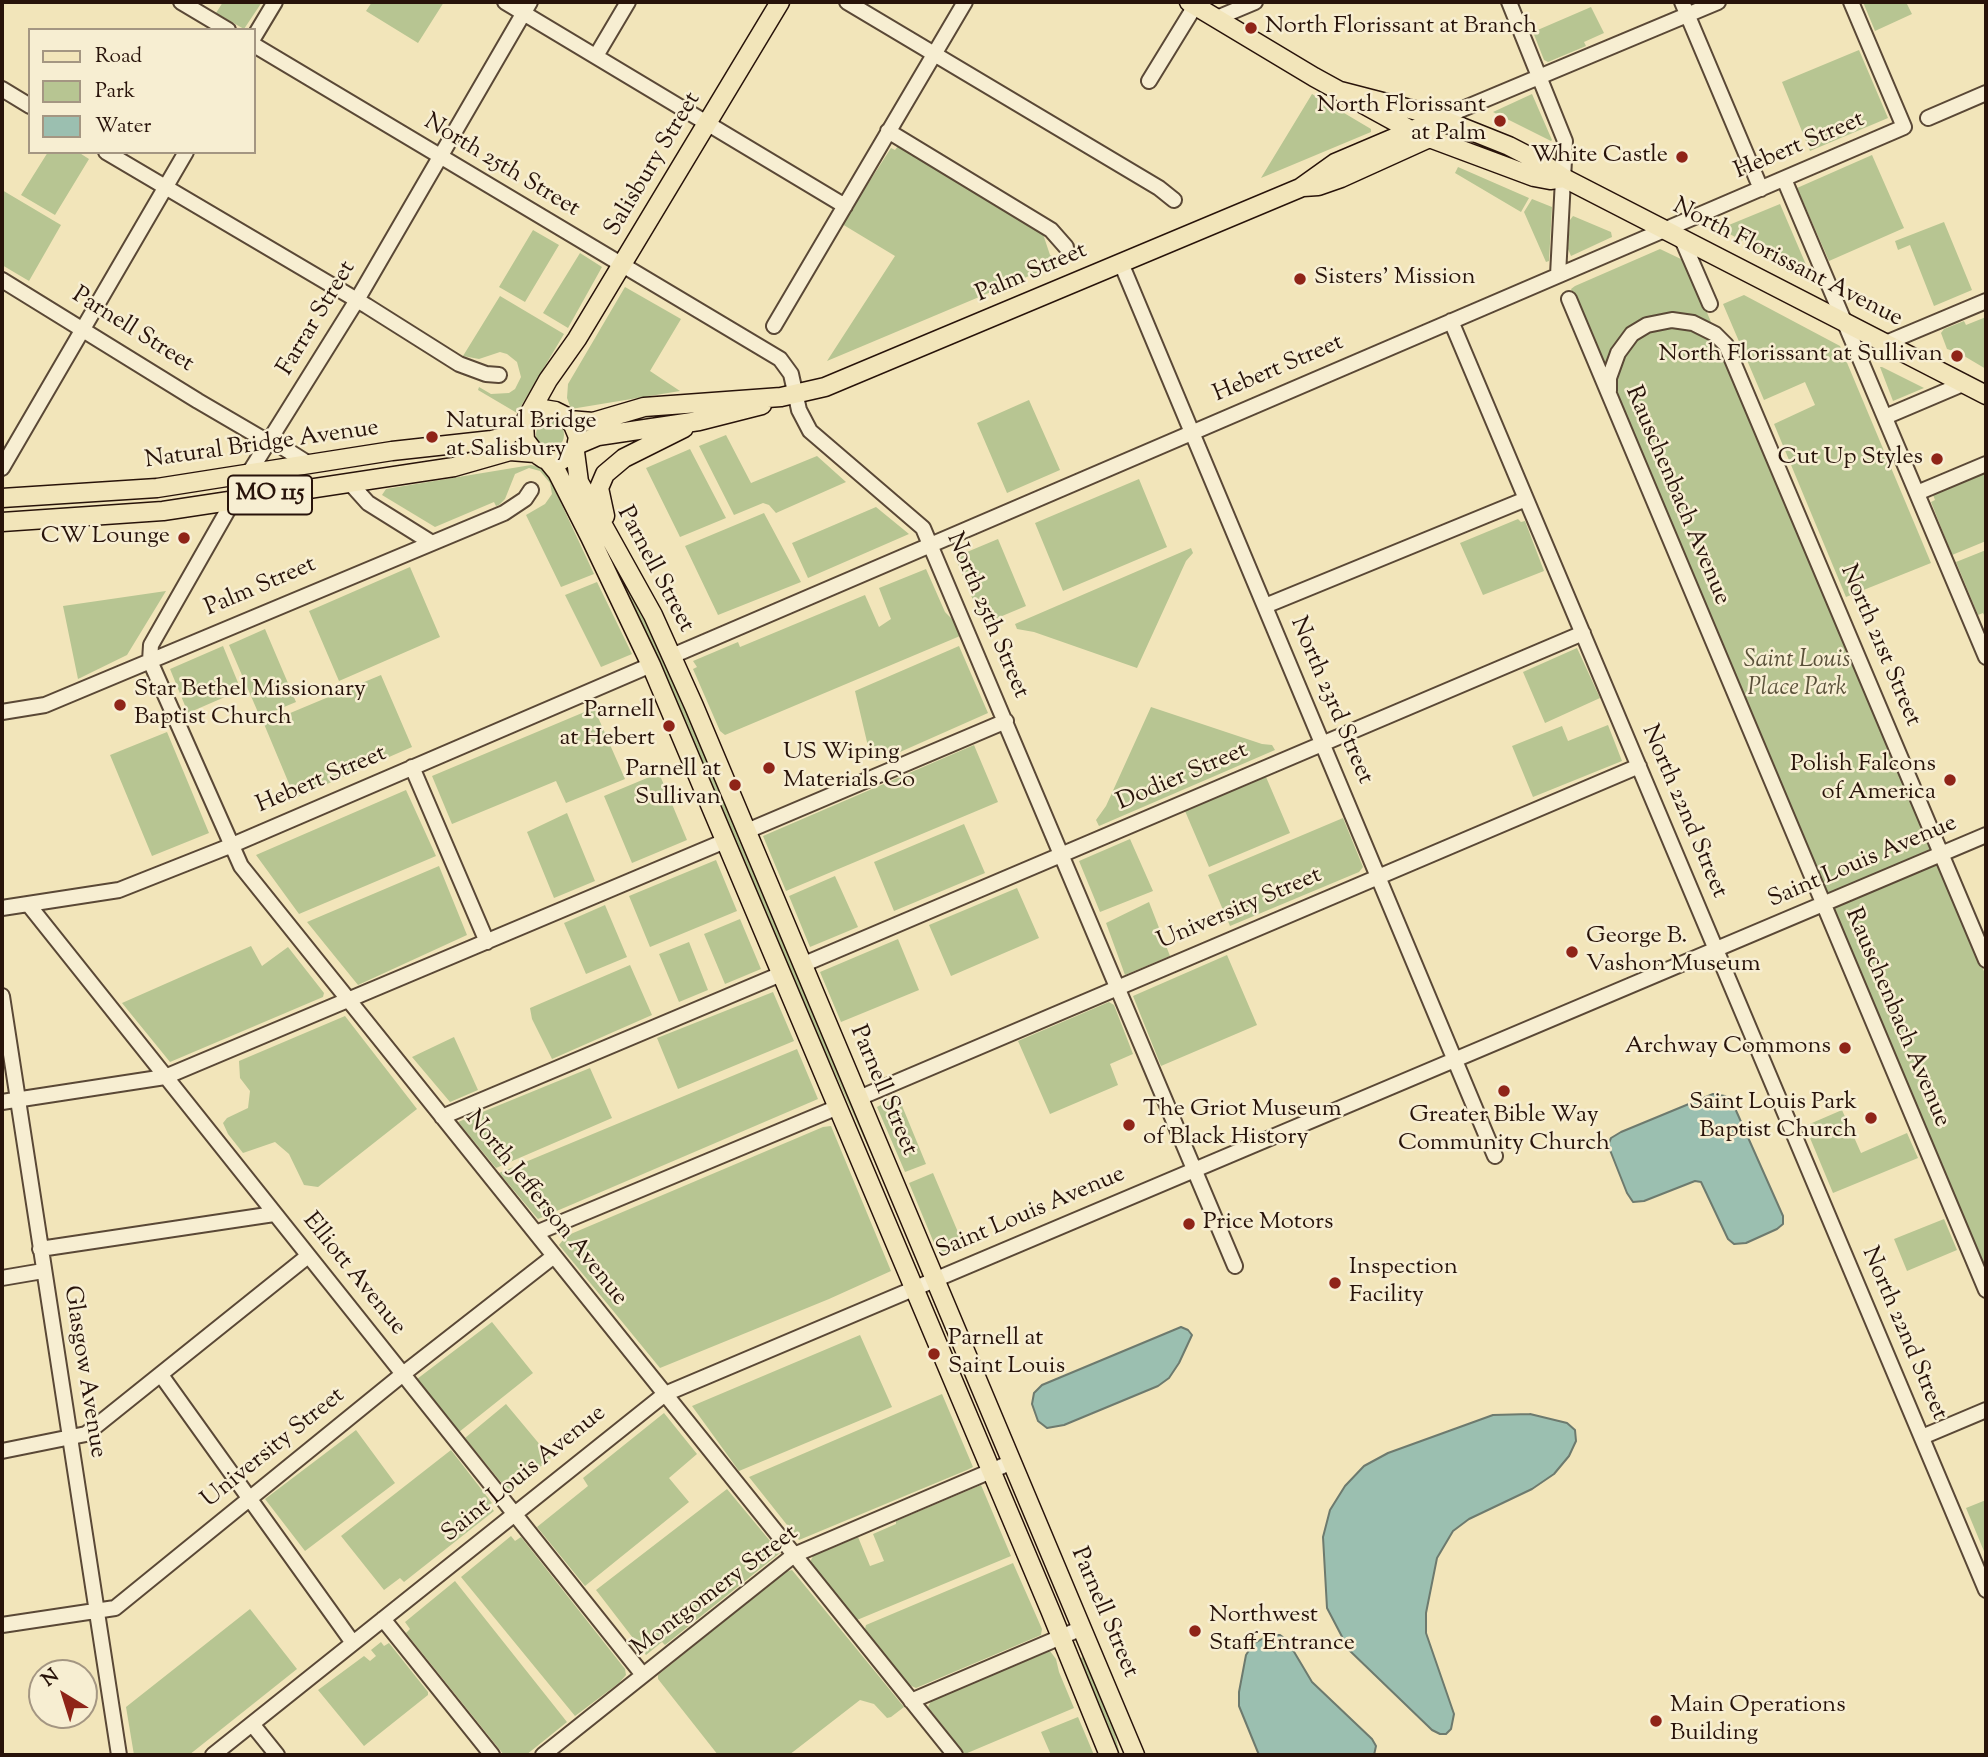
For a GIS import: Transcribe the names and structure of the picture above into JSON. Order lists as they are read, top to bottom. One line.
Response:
{"streets":{"main road":["Salisbury Street","North Florissant Avenue","Palm Street","Parnell Street","Natural Bridge Avenue","MO 115"],"street":["Hebert Street","North 25th Street","Farrar Street","Rauschenbach Avenue","North 21st Street","North 23rd Street","Dodier Street","North 22nd Street","Saint Louis Avenue","University Street","North Jefferson Avenue","Elliott Avenue","Glasgow Avenue","Montgomery Street"]},"crossings":[["Hebert Street","North 25th Street"],["Hebert Street","North Florissant Avenue"],["Hebert Street","Parnell Street"],["Hebert Street","North 23rd Street"],["Hebert Street","North 22nd Street"],["Hebert Street","North Jefferson Avenue"],["Hebert Street","Elliott Avenue"],["Salisbury Street","North 25th Street"],["Salisbury Street","Parnell Street"],["Salisbury Street","Natural Bridge Avenue"],["North 25th Street","Palm Street"],["North 25th Street","Farrar Street"],["North 25th Street","Dodier Street"],["North 25th Street","Saint Louis Avenue"],["North 25th Street","University Street"],["North Florissant Avenue","Palm Street"],["Palm Street","Farrar Street"],["Palm Street","North 23rd Street"],["Palm Street","North Jefferson Avenue"],["Farrar Street","Parnell Street"],["Farrar Street","Natural Bridge Avenue"],["Farrar Street","North Jefferson Avenue"],["Parnell Street","Natural Bridge Avenue"],["Parnell Street","Dodier Street"],["Parnell Street","Saint Louis Avenue"],["Parnell Street","University Street"],["Parnell Street","Montgomery Street"],["Rauschenbach Avenue","North 21st Street"],["Rauschenbach Avenue","Saint Louis Avenue"],["North 21st Street","Saint Louis Avenue"],["North 23rd Street","Dodier Street"],["North 23rd Street","Saint Louis Avenue"],["North 23rd Street","University Street"],["Dodier Street","North 22nd Street"],["North 22nd Street","Saint Louis Avenue"],["North 22nd Street","University Street"],["Saint Louis Avenue","North Jefferson Avenue"],["Saint Louis Avenue","Elliott Avenue"],["University Street","North Jefferson Avenue"],["University Street","Elliott Avenue"],["University Street","Glasgow Avenue"],["North Jefferson Avenue","Montgomery Street"],["Elliott Avenue","Montgomery Street"]],"parks":["Saint Louis Place Park"],"places":["North Florissant at Branch","North Florissant at Palm","White Castle","Sisters' Mission","North Florissant at Sullivan","Natural Bridge at Salisbury","Cut Up Styles","CW Lounge","Star Bethel Missionary Baptist Church","Parnell at Hebert","US Wiping Materials Co","Polish Falcons of America","Parnell at Sullivan","George B. Vashon Museum","Archway Commons","Greater Bible Way Community Church","Saint Louis Park Baptist Church","The Griot Museum of Black History","Price Motors","Inspection Facility","Parnell at Saint Louis","Northwest Staff Entrance","Main Operations Building"],"legend":["Road","Park","Water"],"north":"top left"}
